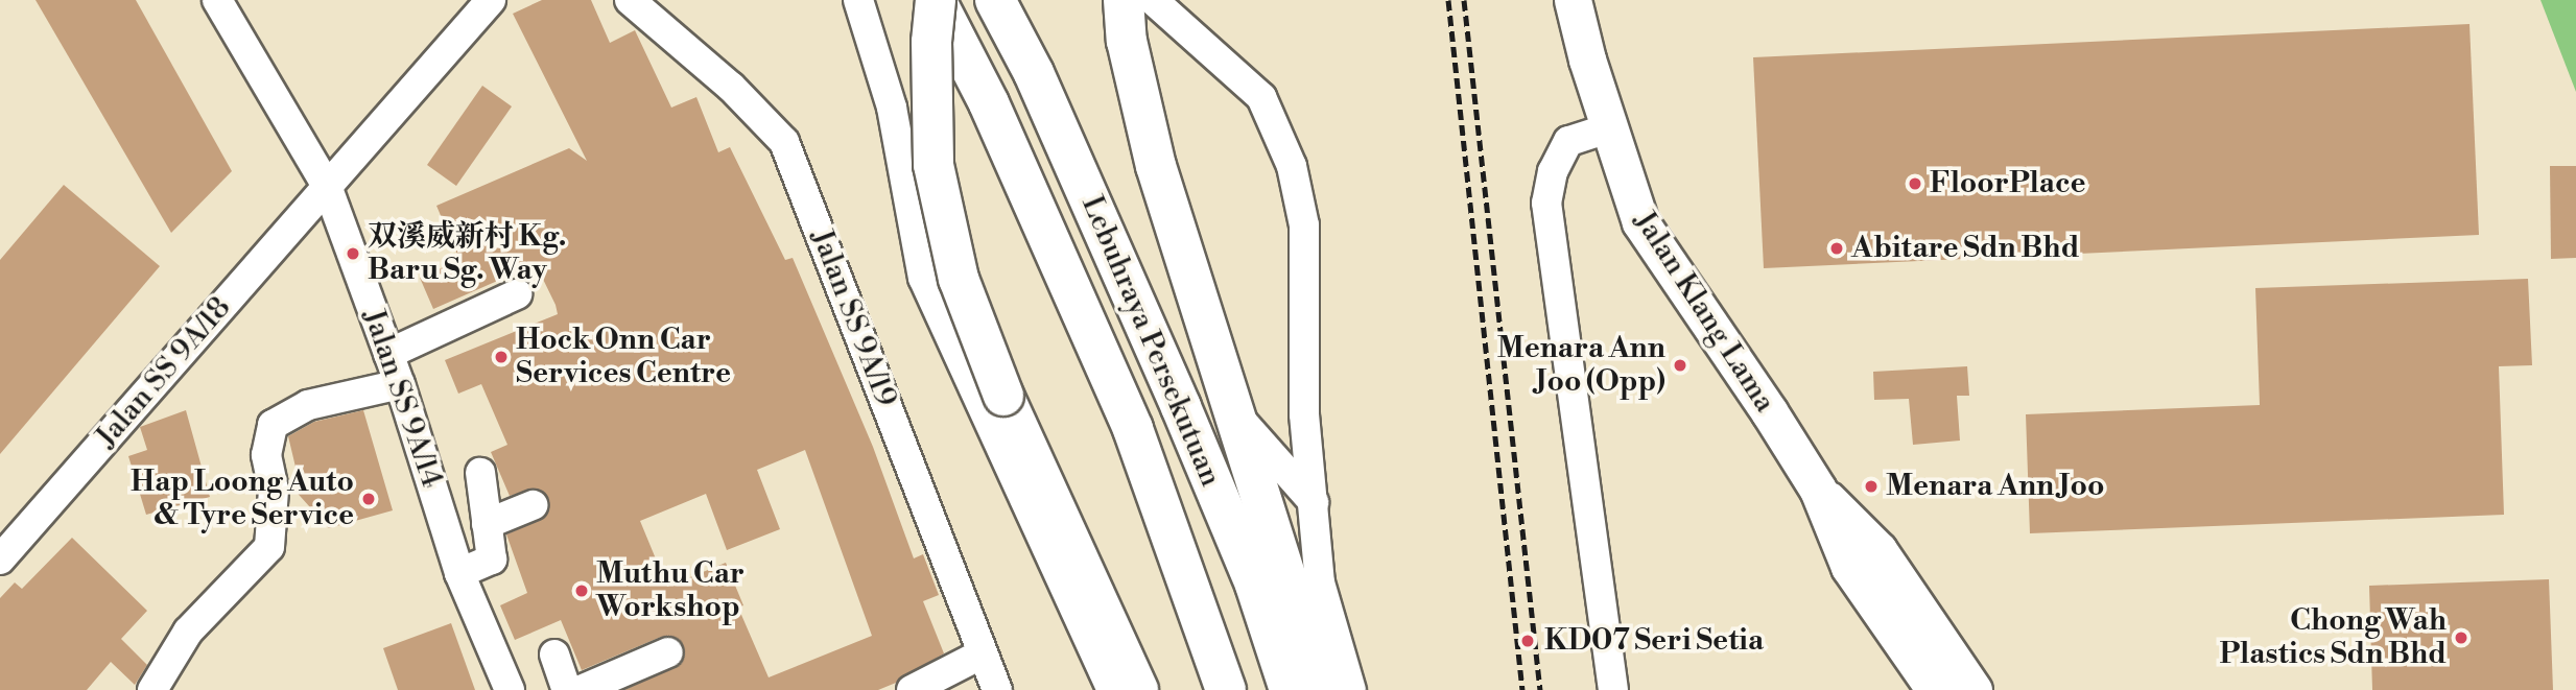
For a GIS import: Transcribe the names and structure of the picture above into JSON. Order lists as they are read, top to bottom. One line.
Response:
{"streets":{"highway":["Lebuhraya Persekutuan"],"main road":["Jalan Klang Lama"],"street":["Jalan SS 9A/19","Jalan SS 9A/18","Jalan SS 9A/14"]},"crossings":[["Jalan SS 9A/18","Jalan SS 9A/14"]],"places":["FloorPlace","Abitare Sdn Bhd","双溪威新村 Kg. Baru Sg. Way","Hock Onn Car Services Centre","Menara Ann Joo (Opp)","Menara Ann Joo","Hap Loong Auto & Tyre Service","Muthu Car Workshop","Chong Wah Plastics Sdn Bhd","KD07 Seri Setia"]}
